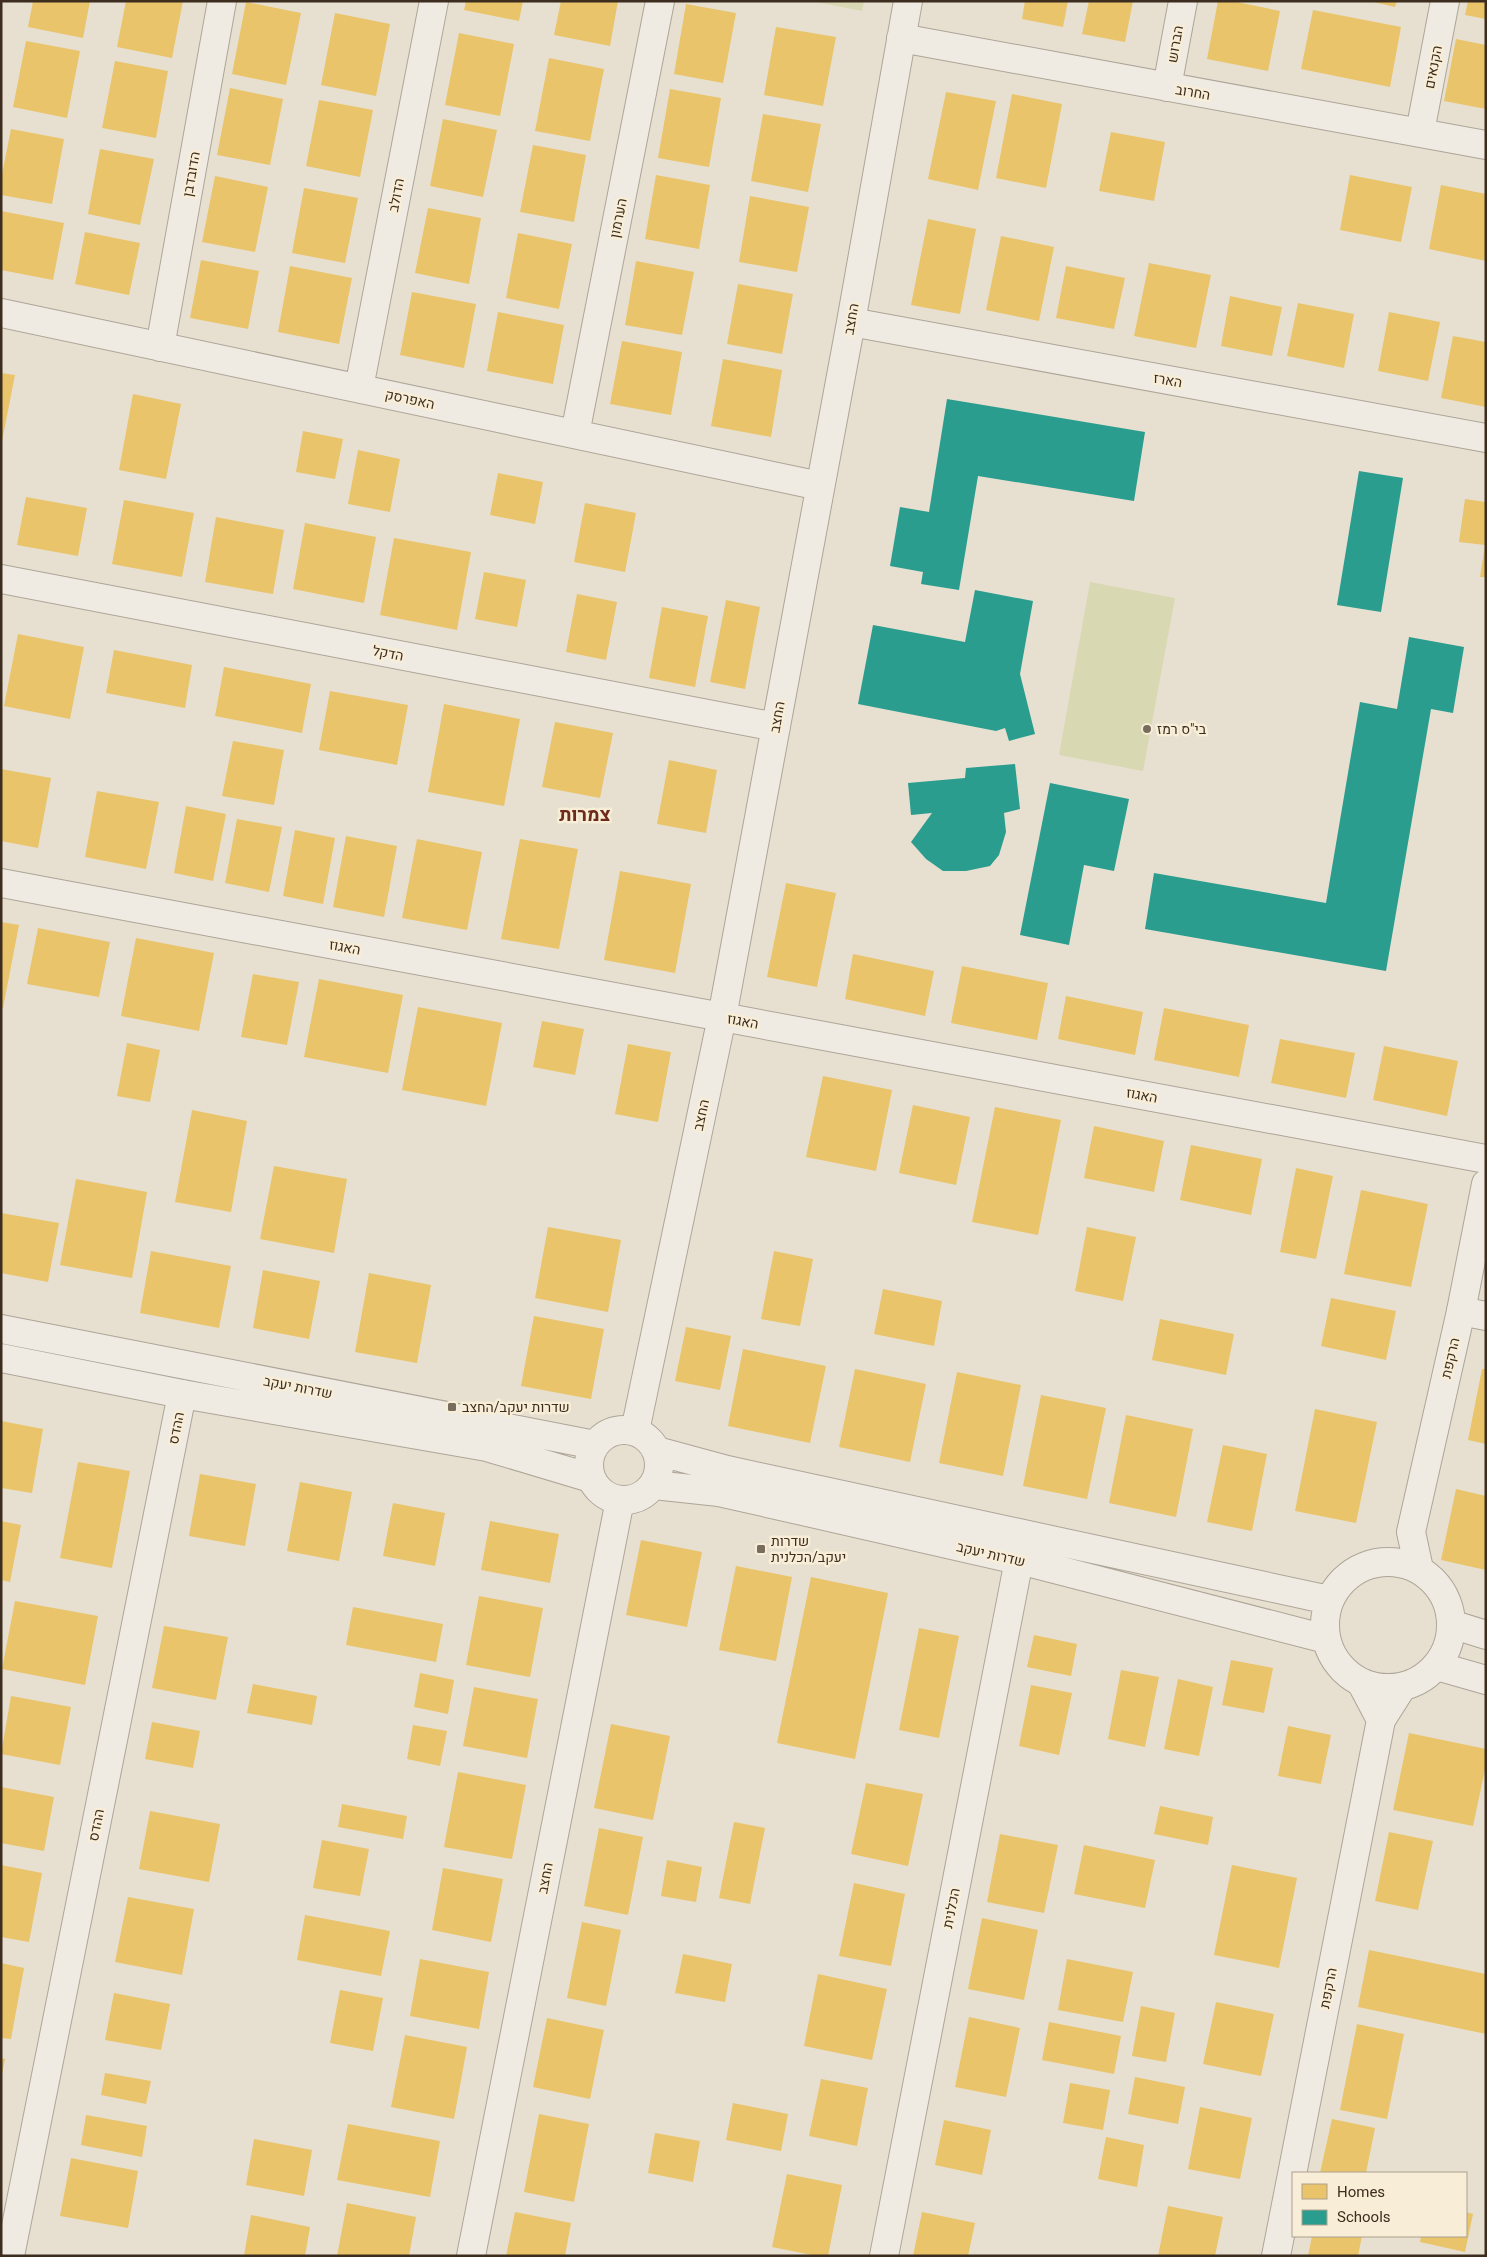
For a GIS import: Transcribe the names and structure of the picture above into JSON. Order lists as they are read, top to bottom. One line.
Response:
{"streets":{"street":["הברוש","הקנאים","החרוב","הדובדבן","הדולב","הערמון","החצב","הארז","האפרסק","הדקל","האגוז","הרקפת","שדרות יעקב","ההדס","הכלנית"]},"crossings":[["הברוש","החרוב"],["הקנאים","החרוב"],["החרוב","החצב"],["הדובדבן","האפרסק"],["הדולב","האפרסק"],["הערמון","האפרסק"],["החצב","הארז"],["החצב","האפרסק"],["החצב","הדקל"],["החצב","האגוז"],["החצב","שדרות יעקב"],["הרקפת","שדרות יעקב"],["שדרות יעקב","ההדס"],["שדרות יעקב","הכלנית"]],"districts":["צמרות"],"places":{"other":["בי\"ס רמז"],"transit":["שדרות יעקב/החצב","שדרות יעקב/הכלנית"]},"legend":["Homes","Schools"]}
